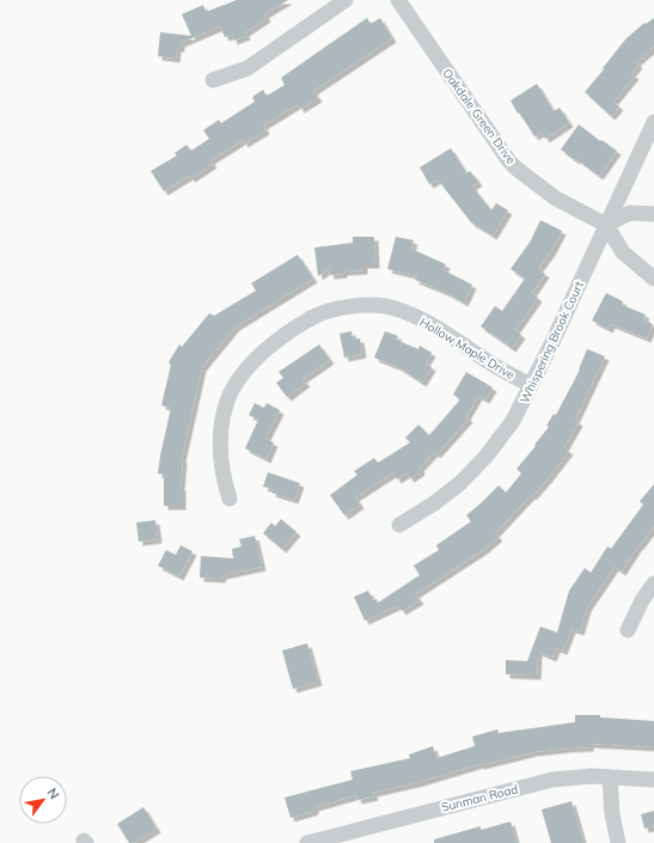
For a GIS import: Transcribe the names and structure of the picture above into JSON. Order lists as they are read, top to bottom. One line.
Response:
{"streets":{"street":["Oakdale Green Drive","Whispering Brook Court","Hollow Maple Drive","Sunman Road"]},"crossings":[["Oakdale Green Drive","Whispering Brook Court"],["Whispering Brook Court","Hollow Maple Drive"]],"north":"top right"}
